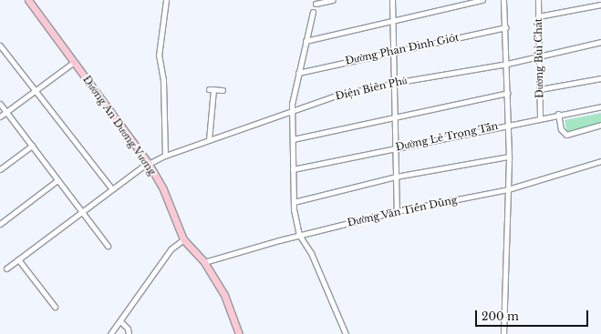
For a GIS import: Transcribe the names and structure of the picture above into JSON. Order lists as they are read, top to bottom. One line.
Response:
{"streets":{"main road":["Đường An Dương Vương"],"street":["Đường Phan Đình Giót","Đường Bùi Chát","Điện Biên Phủ","Đường Lê Trọng Tấn","Đường Văn Tiến Dũng"]},"crossings":[["Đường Bùi Chát","Điện Biên Phủ"],["Đường Bùi Chát","Đường Lê Trọng Tấn"],["Điện Biên Phủ","Đường An Dương Vương"],["Đường An Dương Vương","Đường Văn Tiến Dũng"]],"scale_bar":"200 m"}
